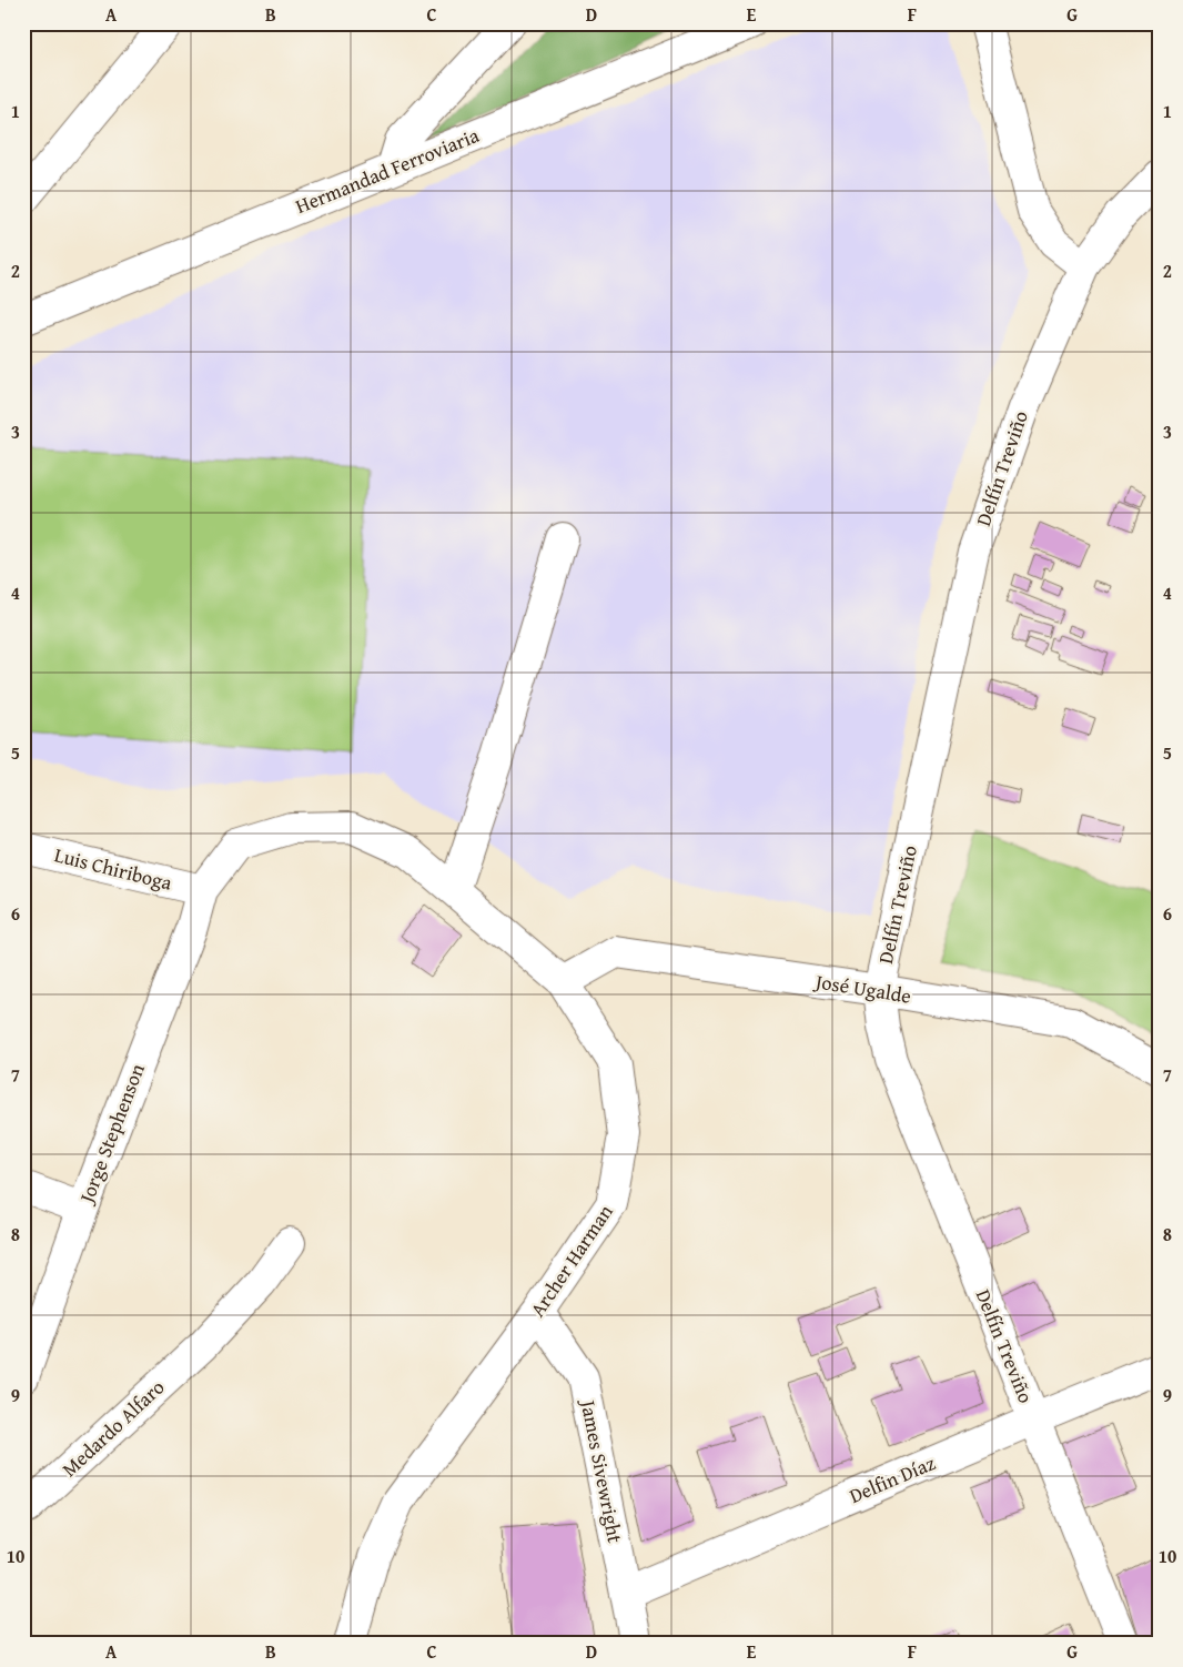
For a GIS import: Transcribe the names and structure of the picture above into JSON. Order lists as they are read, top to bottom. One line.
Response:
{"streets":{"street":["Hermandad Ferroviaria","Delfín Treviño","Luis Chiriboga","José Ugalde","Jorge Stephenson","Archer Harman","Medardo Alfaro","James Sivewright","Delfin Díaz"]},"crossings":[["Delfín Treviño","José Ugalde"],["Delfín Treviño","Delfin Díaz"],["Luis Chiriboga","Jorge Stephenson"],["Luis Chiriboga","Archer Harman"],["José Ugalde","Archer Harman"],["Jorge Stephenson","Archer Harman"],["Archer Harman","James Sivewright"],["James Sivewright","Delfin Díaz"]],"grid":{"columns":["A","B","C","D","E","F","G"],"rows":["1","2","3","4","5","6","7","8","9","10"]}}
